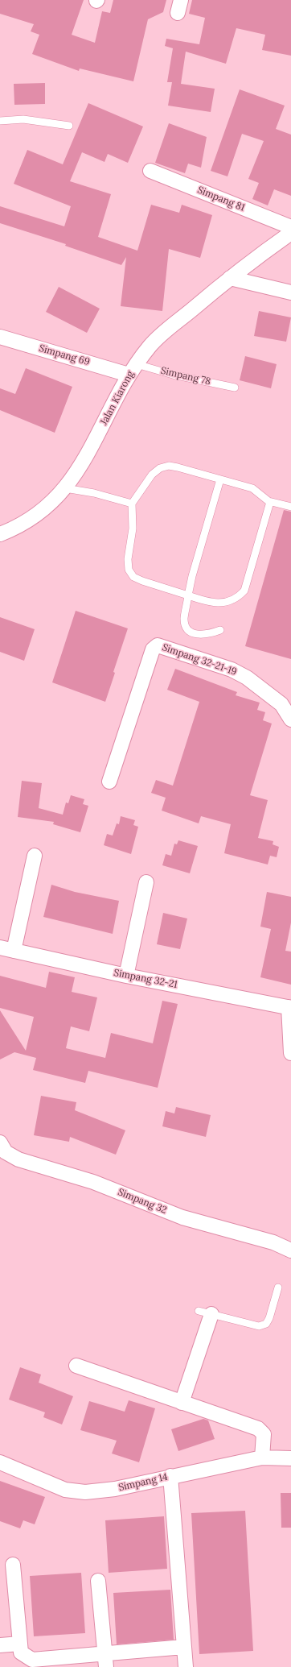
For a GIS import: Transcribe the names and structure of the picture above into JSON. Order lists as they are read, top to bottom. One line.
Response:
{"streets":{"street":["Simpang 81","Simpang 69","Jalan Kiarong","Simpang 32-21-19","Simpang 32-21","Simpang 32","Simpang 14"],"lane":["Simpang 78"]},"crossings":[["Simpang 69","Simpang 78"],["Simpang 69","Jalan Kiarong"],["Simpang 78","Jalan Kiarong"]]}
